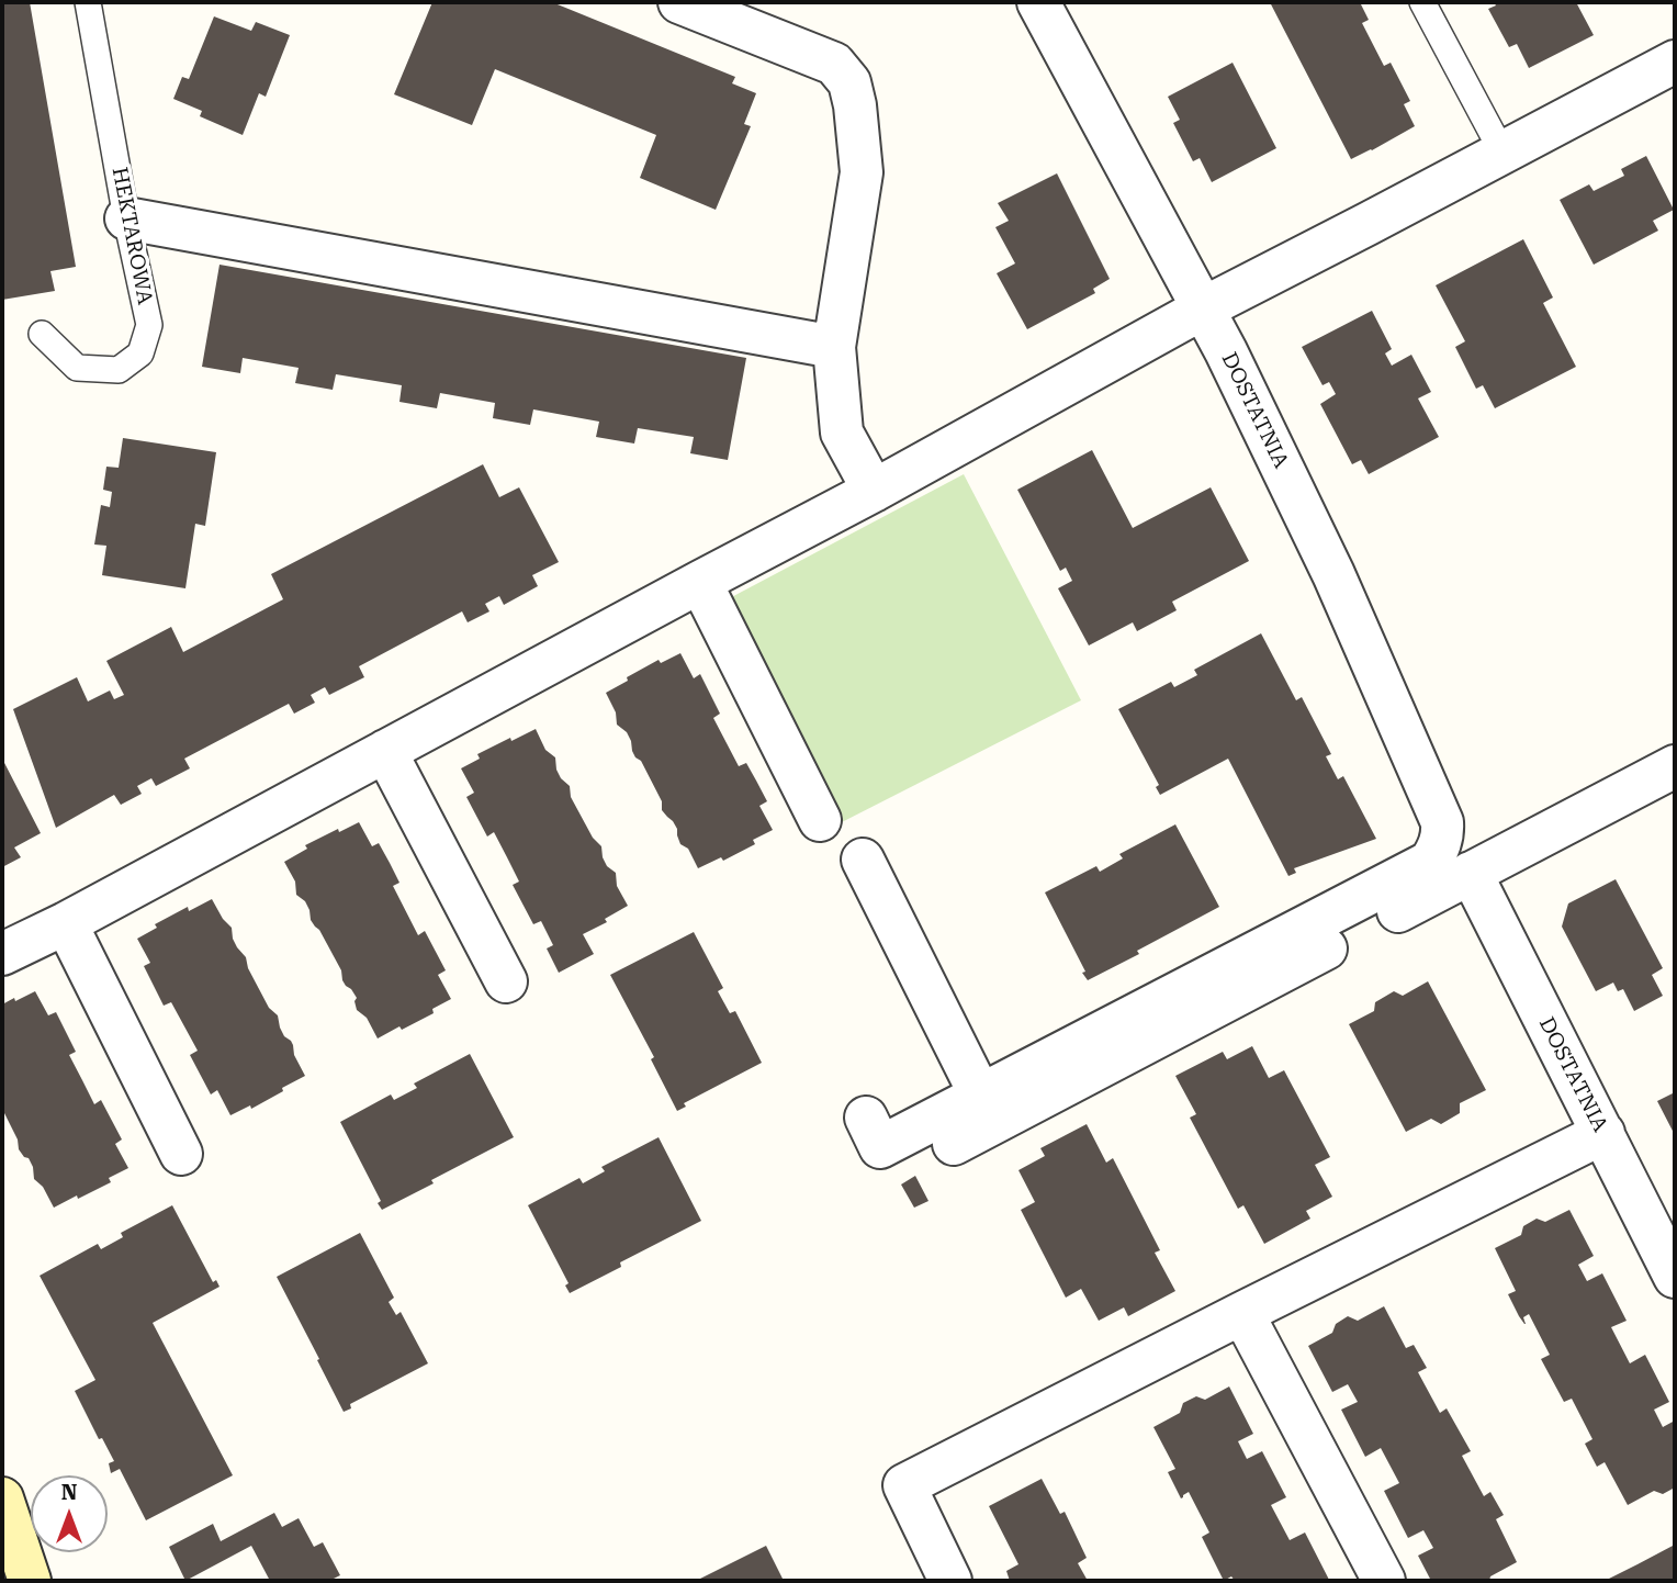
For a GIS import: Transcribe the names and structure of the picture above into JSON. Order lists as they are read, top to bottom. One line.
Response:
{"streets":{"street":["DOSTATNIA"],"lane":["HEKTAROWA"]},"north":"top"}
